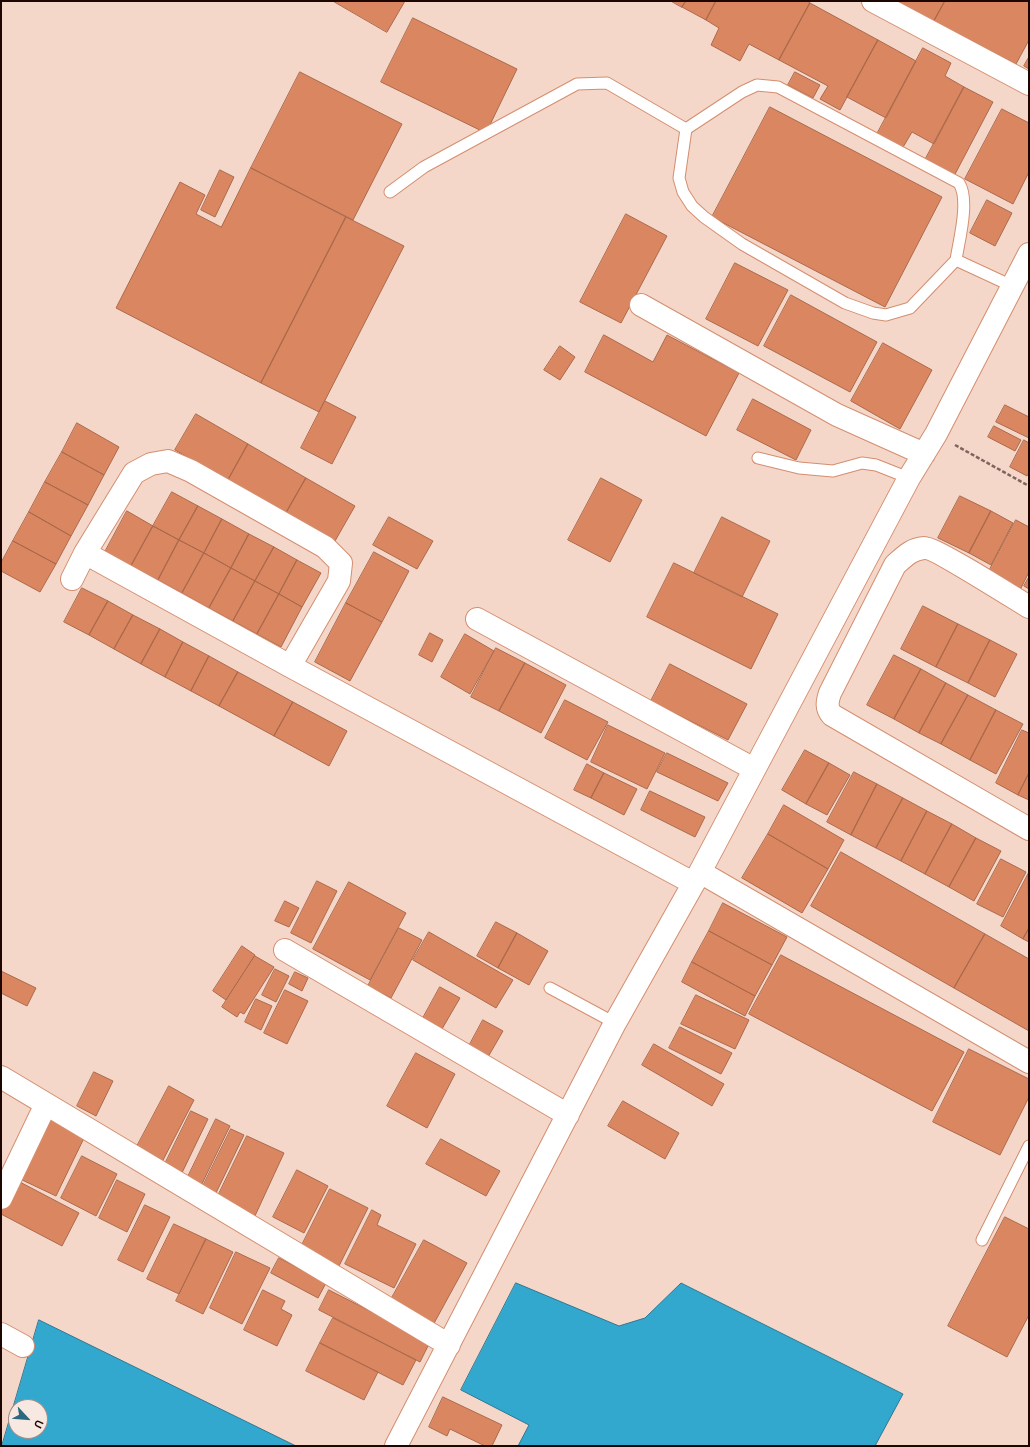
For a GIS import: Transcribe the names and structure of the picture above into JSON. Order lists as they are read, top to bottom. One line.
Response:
{"north":"bottom right"}
